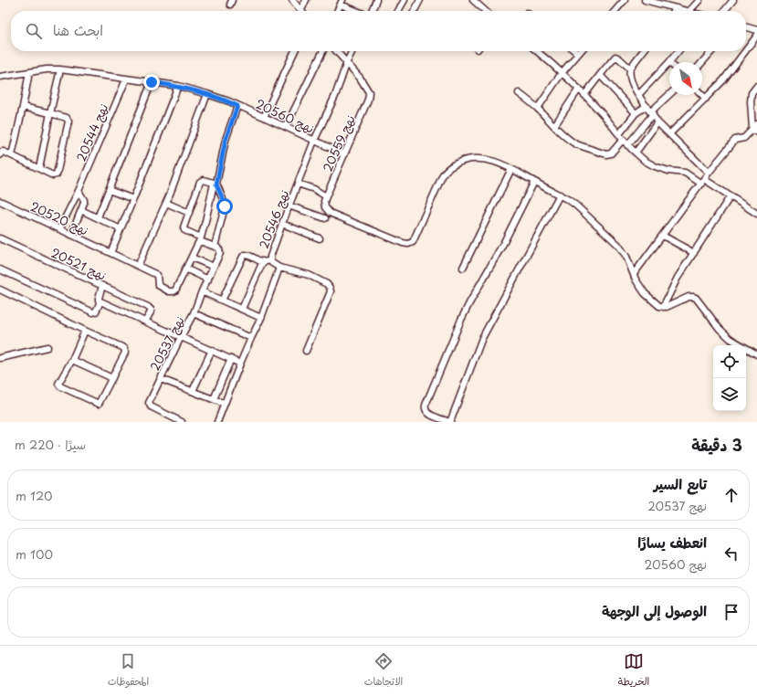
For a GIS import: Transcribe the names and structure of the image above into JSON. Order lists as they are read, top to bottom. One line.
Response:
{"streets":{"street":["نهج 20560","نهج 20544","نهج 20559","نهج 20520","نهج 20546","نهج 20521","نهج 20537"]},"crossings":[["نهج 20560","نهج 20544"],["نهج 20560","نهج 20559"],["نهج 20560","نهج 20546"],["نهج 20544","نهج 20520"],["نهج 20559","نهج 20546"]],"north":"bottom right","page":{"search":"ابحث هنا","heading":["3 دقيقة","سيرًا · 220 m"],"list":[["تابع السير","نهج 20537","120 m"],["انعطف يسارًا","نهج 20560","100 m"],"الوصول إلى الوجهة"],"nav":["الخريطة","الاتجاهات","المحفوظات"]}}
